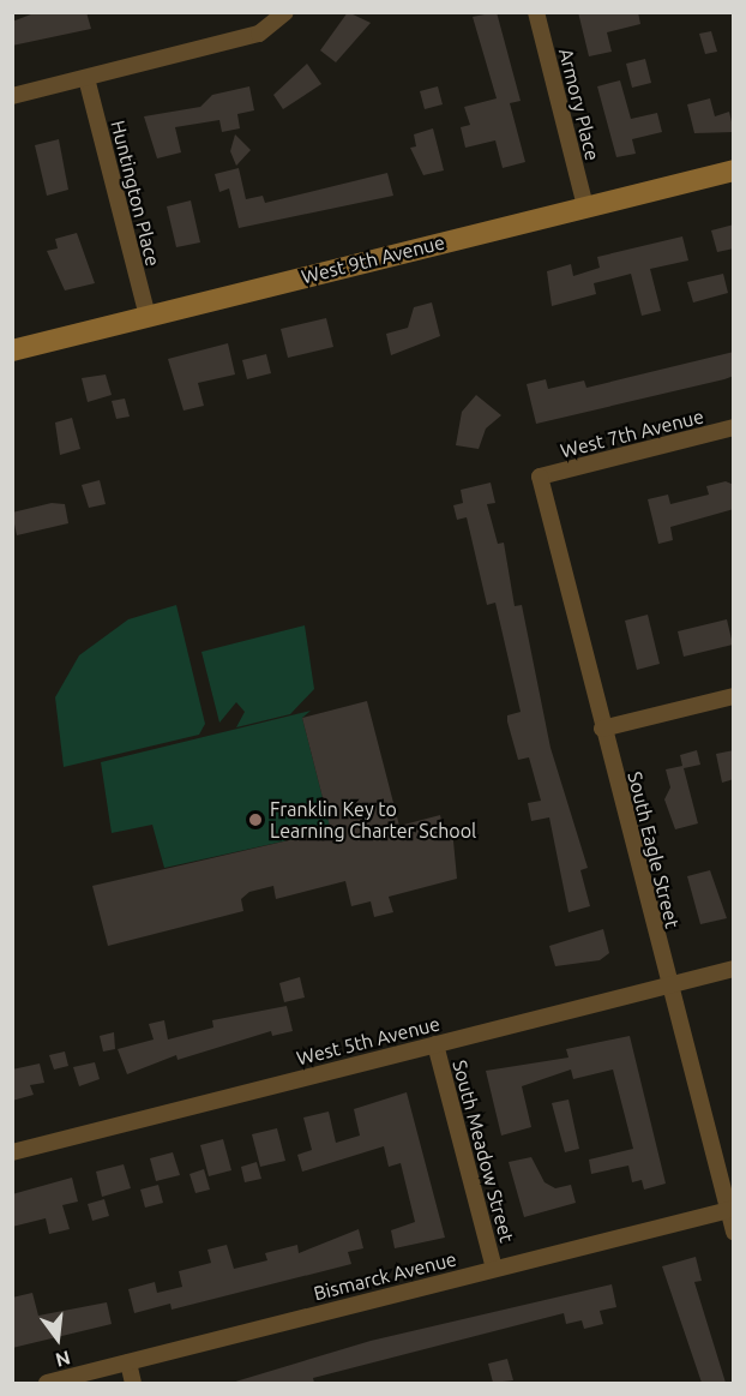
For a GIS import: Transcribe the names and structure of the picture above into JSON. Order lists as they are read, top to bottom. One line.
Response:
{"streets":{"main road":["West 9th Avenue"],"street":["Armory Place","Huntington Place","West 7th Avenue","South Eagle Street","West 5th Avenue","South Meadow Street","Bismarck Avenue"]},"crossings":[["Armory Place","West 9th Avenue"],["Huntington Place","West 9th Avenue"],["West 7th Avenue","South Eagle Street"],["South Eagle Street","West 5th Avenue"],["South Eagle Street","Bismarck Avenue"],["West 5th Avenue","South Meadow Street"],["South Meadow Street","Bismarck Avenue"]],"places":["Franklin Key to Learning Charter School"],"north":"bottom"}
